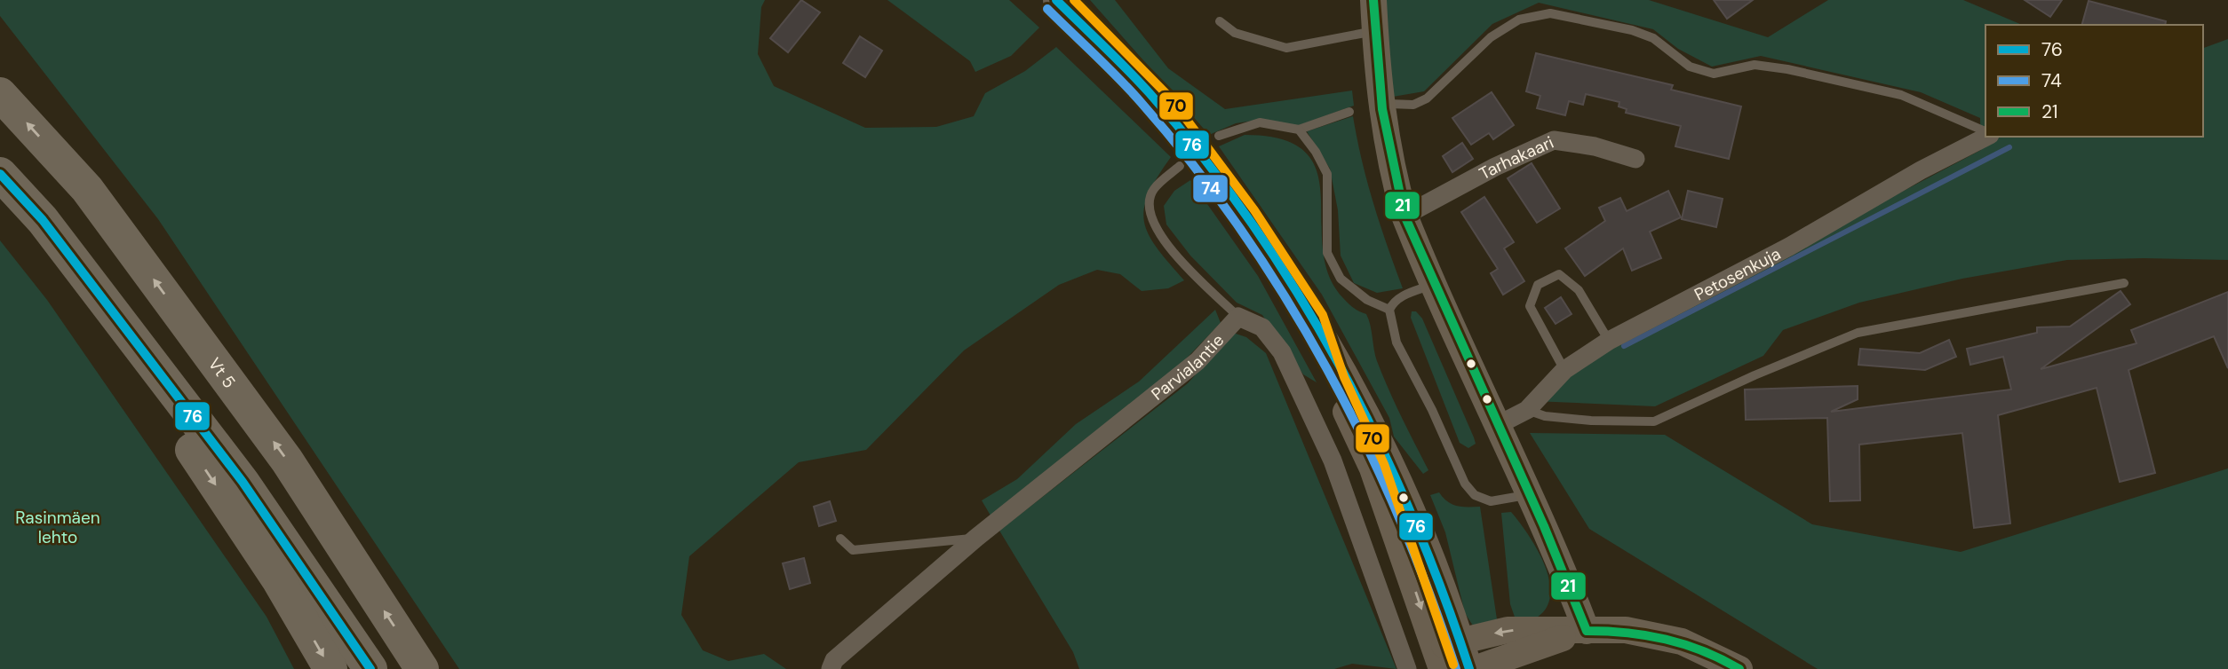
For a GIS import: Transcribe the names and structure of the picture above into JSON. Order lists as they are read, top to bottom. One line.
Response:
{"streets":{"highway":["Vt 5"],"street":["Tarhakaari","Petosenkuja","Parvialantie"]},"parks":["Rasinmäen lehto"],"lines":["transit line 76","transit line 21","transit line 70","transit line 74"],"legend":["76","74","21"]}
